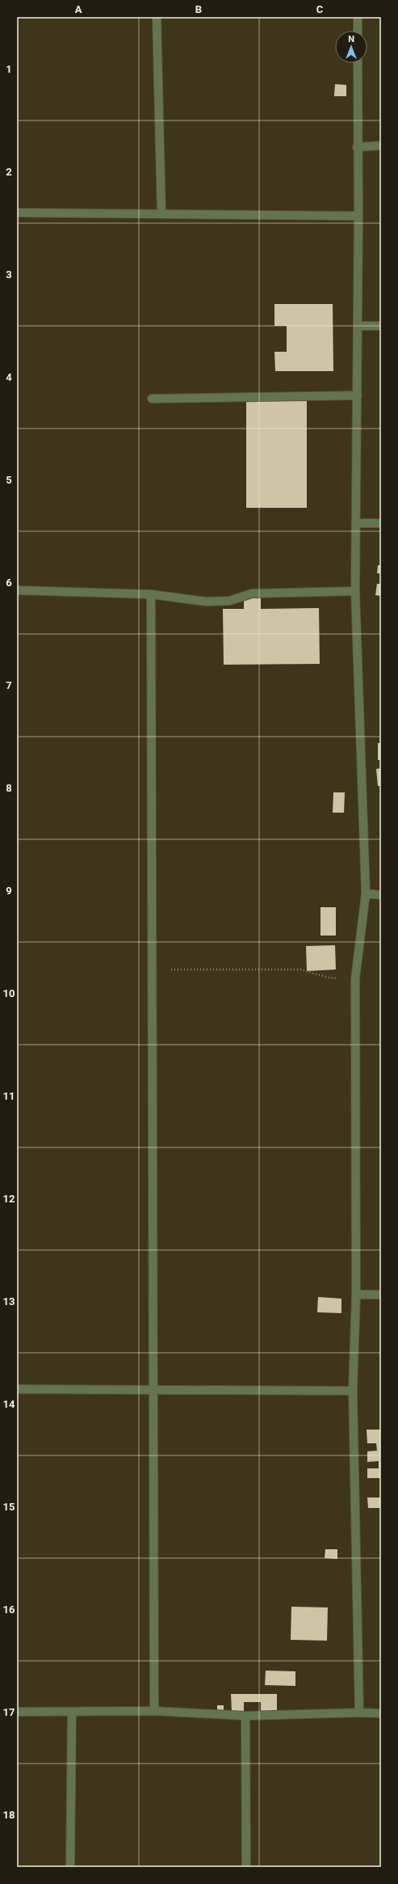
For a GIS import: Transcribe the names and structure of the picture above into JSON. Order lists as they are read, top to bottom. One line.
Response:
{"north":"top","grid":{"columns":["A","B","C"],"rows":["1","2","3","4","5","6","7","8","9","10","11","12","13","14","15","16","17","18"]}}
